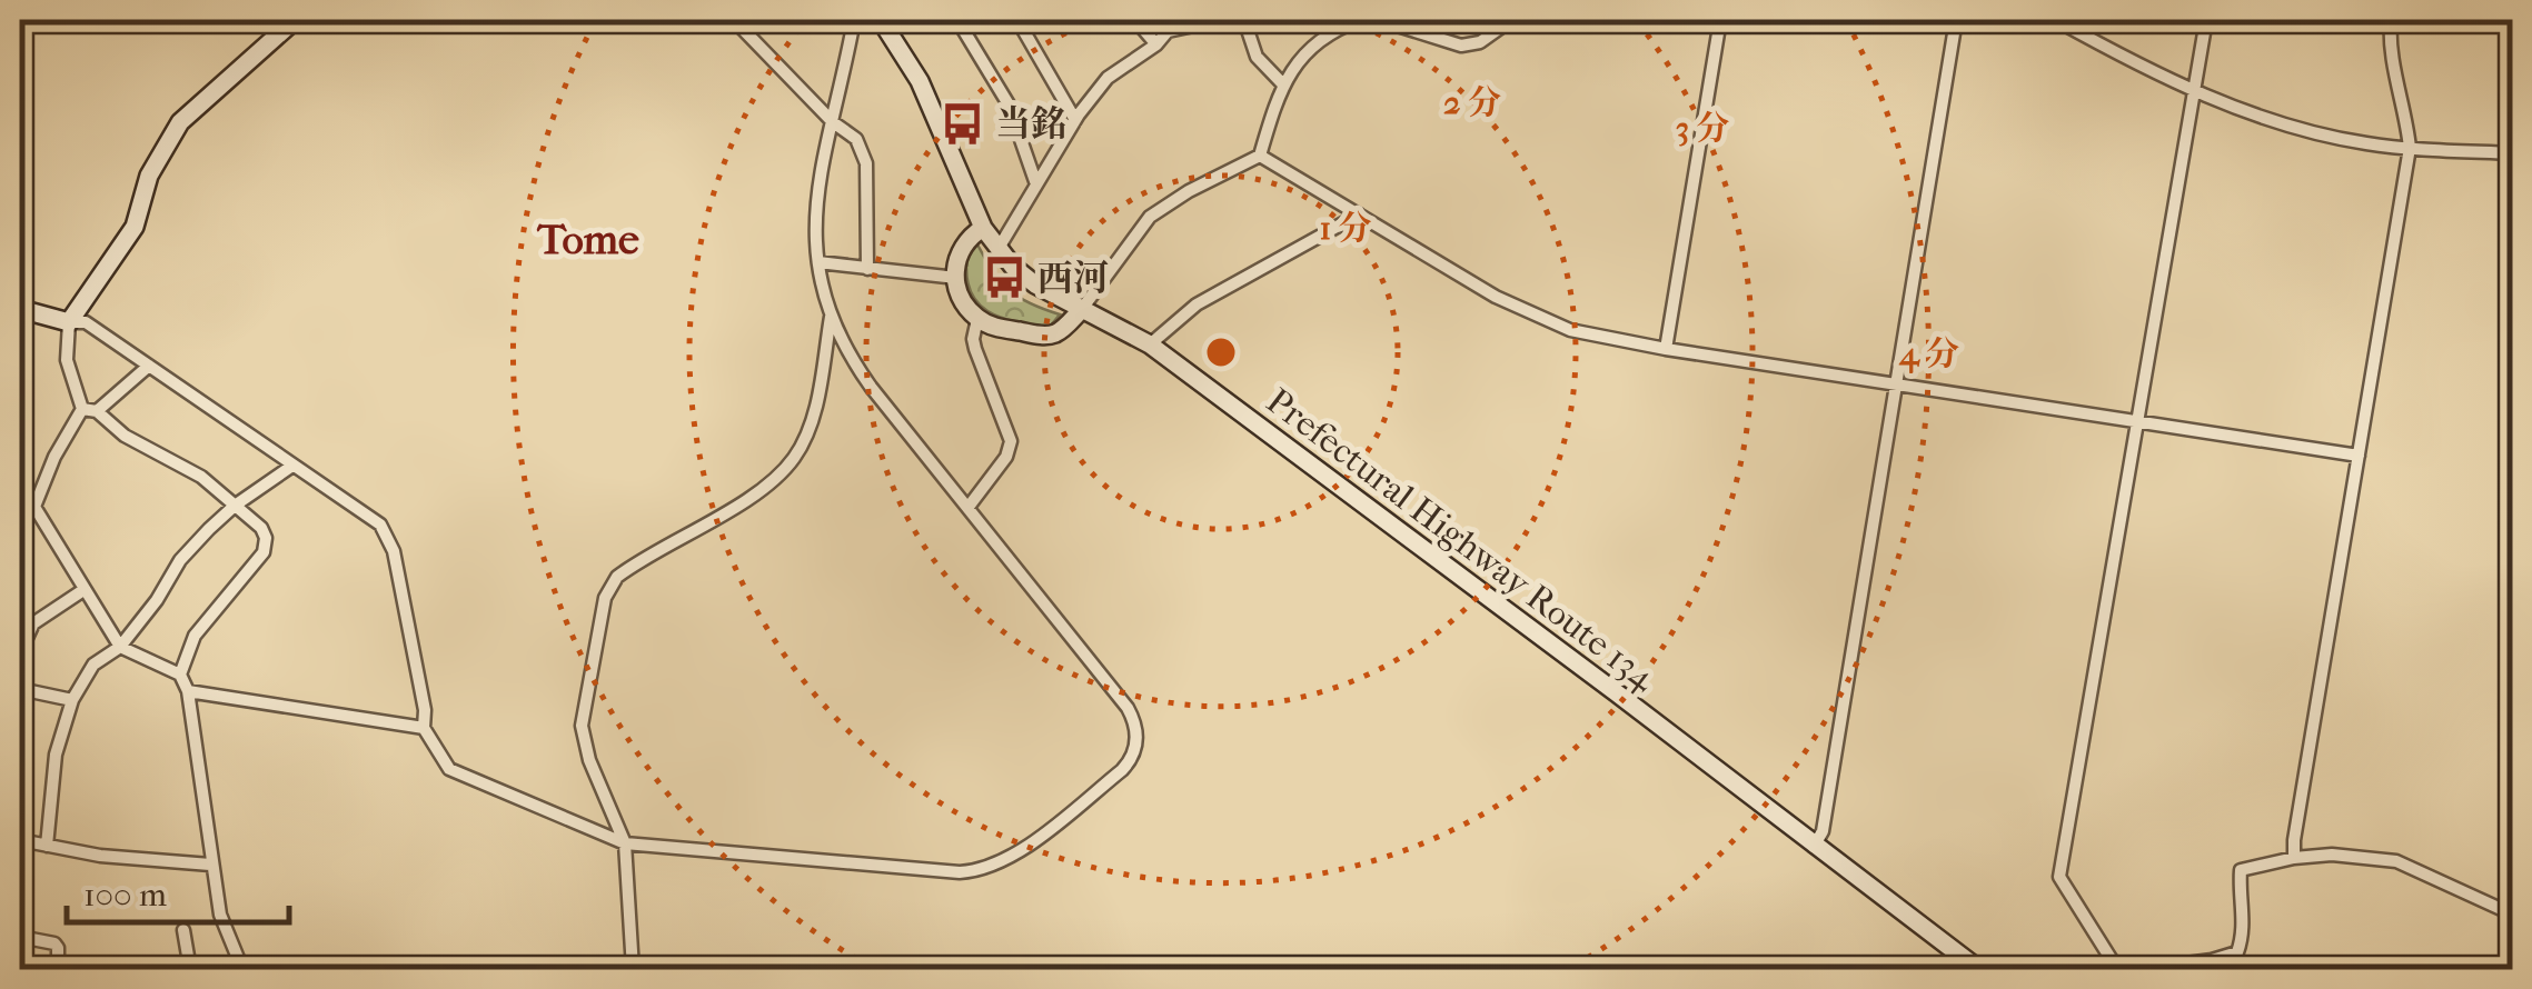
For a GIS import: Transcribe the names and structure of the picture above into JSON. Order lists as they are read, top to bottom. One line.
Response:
{"streets":{"main road":["Prefectural Highway Route 134"]},"districts":["Tome"],"places":{"bus stop":["当銘","西河"]},"scale_bar":"100 m","rings":["2 分","3 分","1 分","4 分"]}
